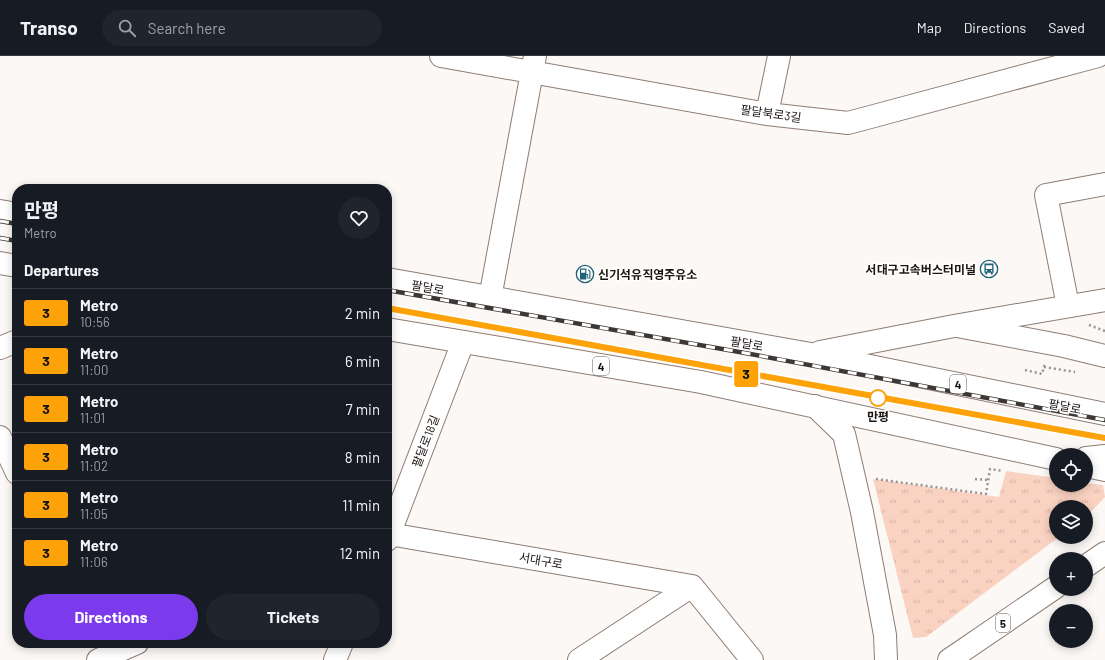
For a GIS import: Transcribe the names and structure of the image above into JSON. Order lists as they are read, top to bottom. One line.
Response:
{"streets":{"main road":["팔달북로3길","팔달로","4","팔달로18길","서대구로","5"]},"crossings":[["4","팔달로18길"]],"places":{"bus stop":["서대구고속버스터미널"],"fuel station":["신기석유직영주유소"],"other":["만평"]},"lines":["metro line 3"],"page":{"header":"Transo","search":"Search here","nav":["Map","Directions","Saved"],"on_map":"3","heading":[["만평","Metro"],"Departures"],"list":[{"mark":"3","name":"Metro","note":"10:56","value":"2 min"},{"mark":"3","name":"Metro","note":"11:00","value":"6 min"},{"mark":"3","name":"Metro","note":"11:01","value":"7 min"},{"mark":"3","name":"Metro","note":"11:02","value":"8 min"},{"mark":"3","name":"Metro","note":"11:05","value":"11 min"},{"mark":"3","name":"Metro","note":"11:06","value":"12 min"}],"map_buttons":["+","−"],"buttons":["Directions","Tickets"]}}
